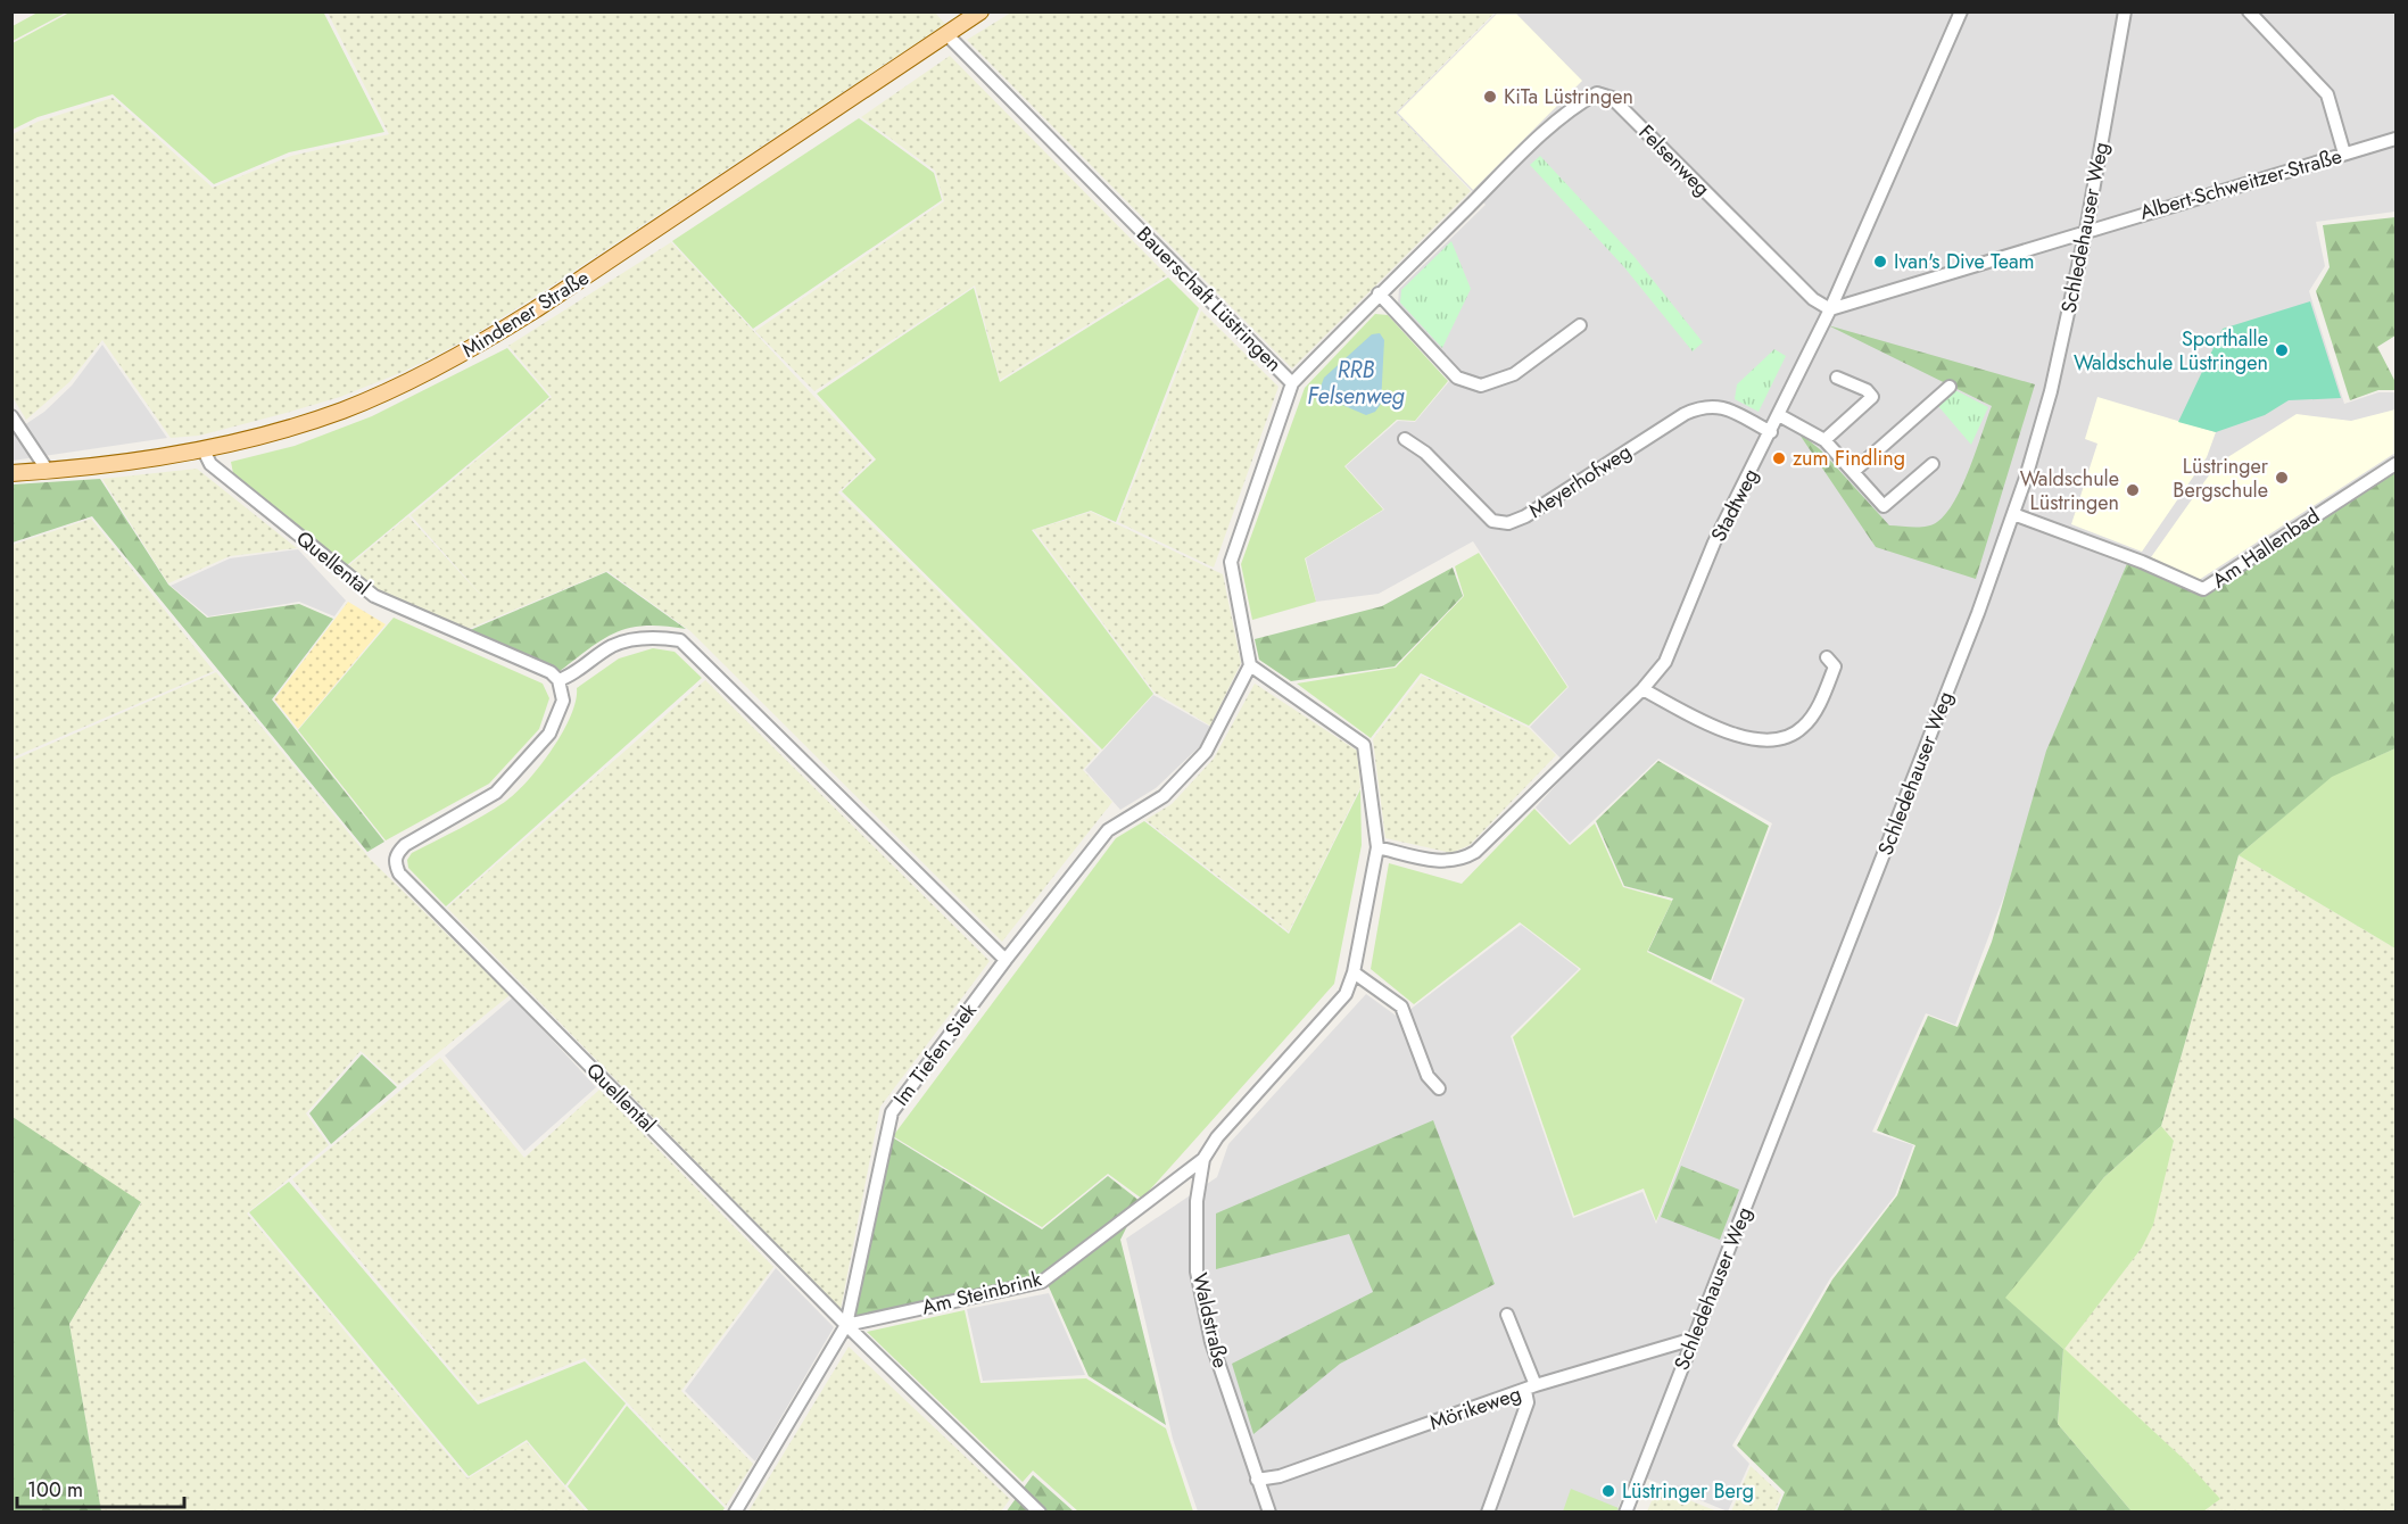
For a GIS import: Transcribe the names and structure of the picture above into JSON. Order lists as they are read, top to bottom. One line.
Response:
{"streets":{"main road":["Mindener Straße"],"street":["Felsenweg","Albert-Schweitzer-Straße","Schledehauser Weg","Bauerschaft Lüstringen","Meyerhofweg","Stadtweg","Am Hallenbad","Quellental","Im Tiefen Siek","Am Steinbrink","Waldstraße","Mörikeweg"]},"crossings":[["Felsenweg","Bauerschaft Lüstringen"],["Felsenweg","Stadtweg"],["Albert-Schweitzer-Straße","Schledehauser Weg"],["Schledehauser Weg","Am Hallenbad"],["Schledehauser Weg","Mörikeweg"],["Bauerschaft Lüstringen","Mindener Straße"],["Bauerschaft Lüstringen","Im Tiefen Siek"],["Mindener Straße","Quellental"],["Meyerhofweg","Stadtweg"],["Quellental","Im Tiefen Siek"],["Quellental","Am Steinbrink"],["Im Tiefen Siek","Am Steinbrink"],["Am Steinbrink","Waldstraße"],["Waldstraße","Mörikeweg"]],"water":["RRB Felsenweg"],"places":["KiTa Lüstringen","Ivan's Dive Team","Sporthalle Waldschule Lüstringen","zum Findling","Lüstringer Bergschule","Waldschule Lüstringen","Lüstringer Berg"],"scale_bar":"100 m"}
